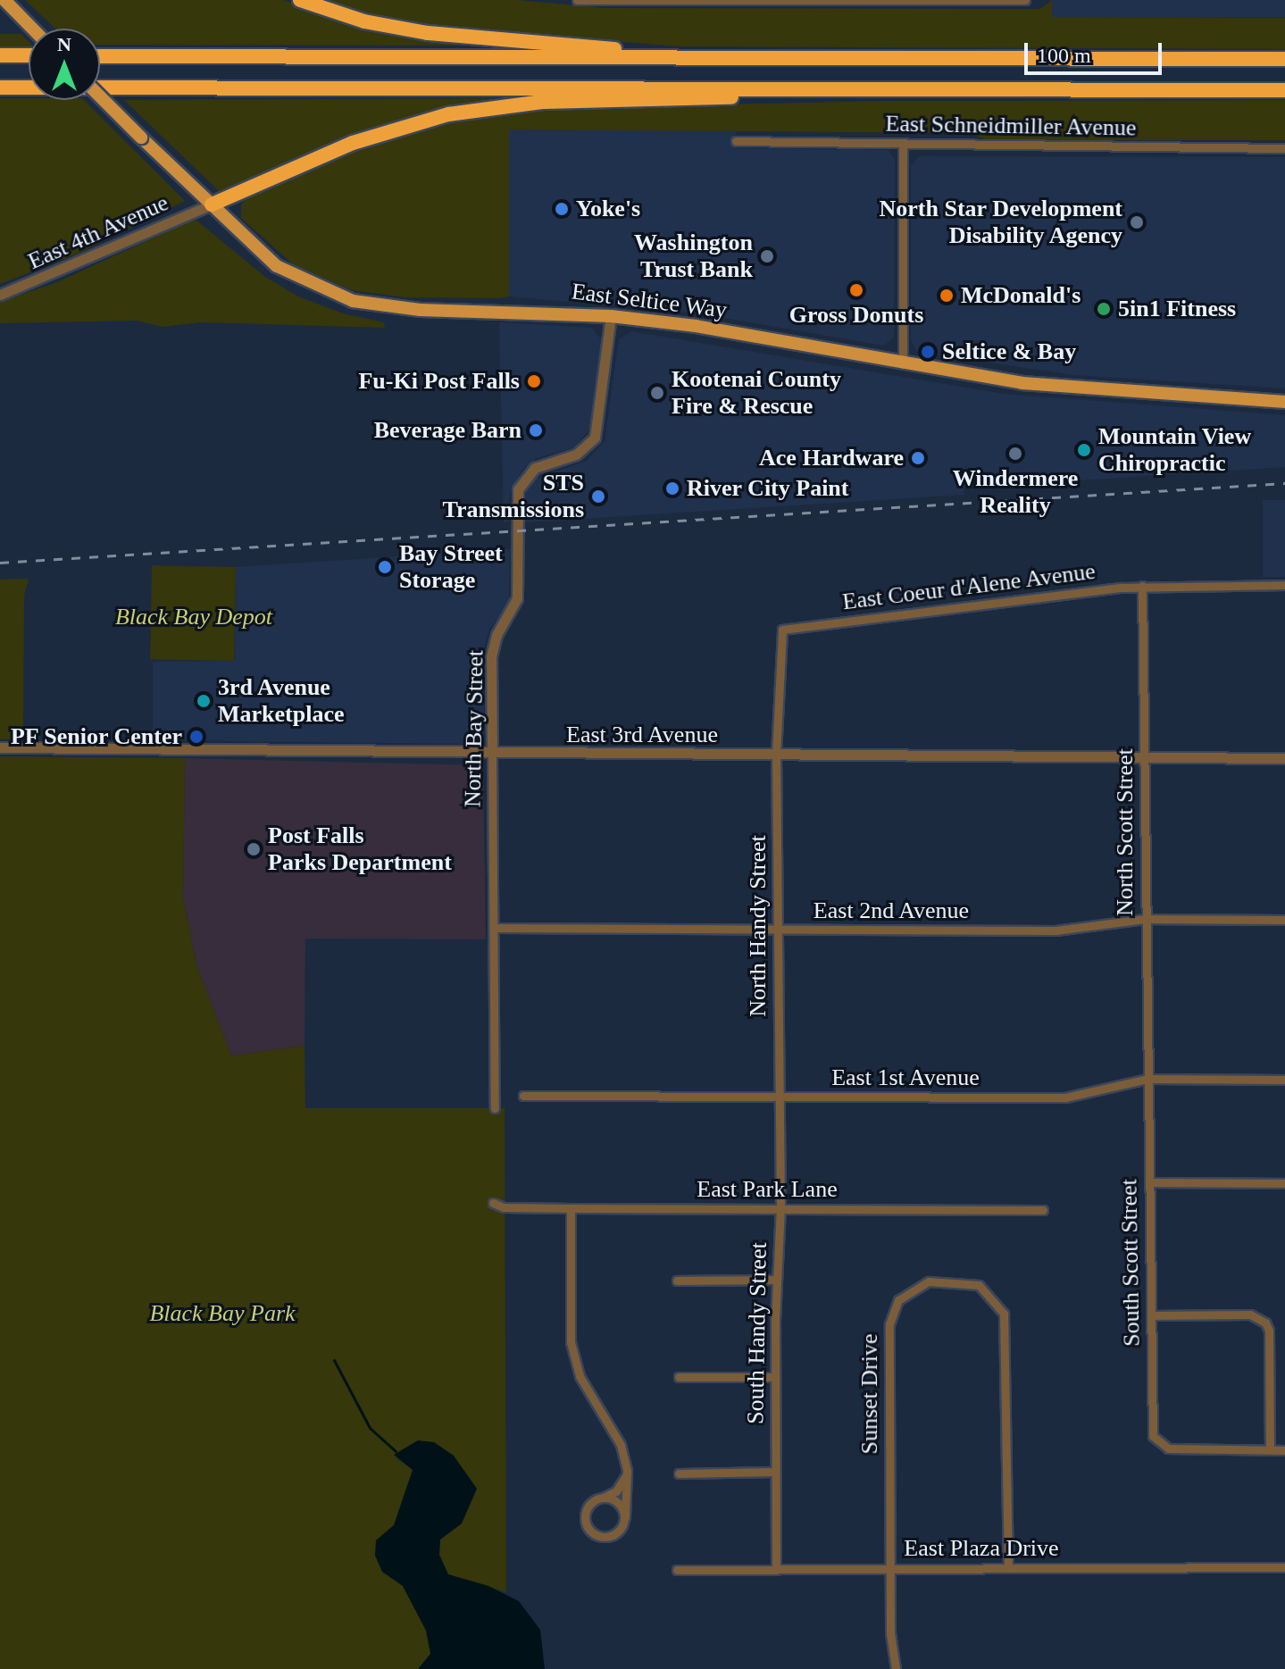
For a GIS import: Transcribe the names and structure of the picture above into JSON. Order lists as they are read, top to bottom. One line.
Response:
{"streets":{"main road":["East Seltice Way"],"street":["East Schneidmiller Avenue","East 4th Avenue","East Coeur d'Alene Avenue","North Bay Street","East 3rd Avenue","North Scott Street","East 2nd Avenue","North Handy Street","East 1st Avenue","East Park Lane","South Scott Street","South Handy Street","Sunset Drive","East Plaza Drive"]},"crossings":[["East 4th Avenue","East Seltice Way"],["East Seltice Way","North Bay Street"],["East Coeur d'Alene Avenue","East 3rd Avenue"],["East Coeur d'Alene Avenue","North Scott Street"],["East Coeur d'Alene Avenue","North Handy Street"],["North Bay Street","East 3rd Avenue"],["North Bay Street","East 2nd Avenue"],["East 3rd Avenue","North Scott Street"],["East 3rd Avenue","North Handy Street"],["North Scott Street","East 2nd Avenue"],["North Scott Street","East 1st Avenue"],["North Scott Street","South Scott Street"],["East 2nd Avenue","North Handy Street"],["North Handy Street","East 1st Avenue"],["North Handy Street","South Handy Street"],["East 1st Avenue","South Scott Street"],["East 1st Avenue","South Handy Street"],["East Park Lane","South Handy Street"],["South Handy Street","East Plaza Drive"],["Sunset Drive","East Plaza Drive"]],"parks":["Black Bay Depot","Black Bay Park"],"places":["Yoke's","North Star Development Disability Agency","Washington Trust Bank","Gross Donuts","McDonald's","5in1 Fitness","Seltice & Bay","Fu-Ki Post Falls","Kootenai County Fire & Rescue","Beverage Barn","Mountain View Chiropractic","Windermere Reality","Ace Hardware","River City Paint","STS Transmissions","Bay Street Storage","3rd Avenue Marketplace","PF Senior Center","Post Falls Parks Department"],"scale_bar":"100 m","north":"top"}
